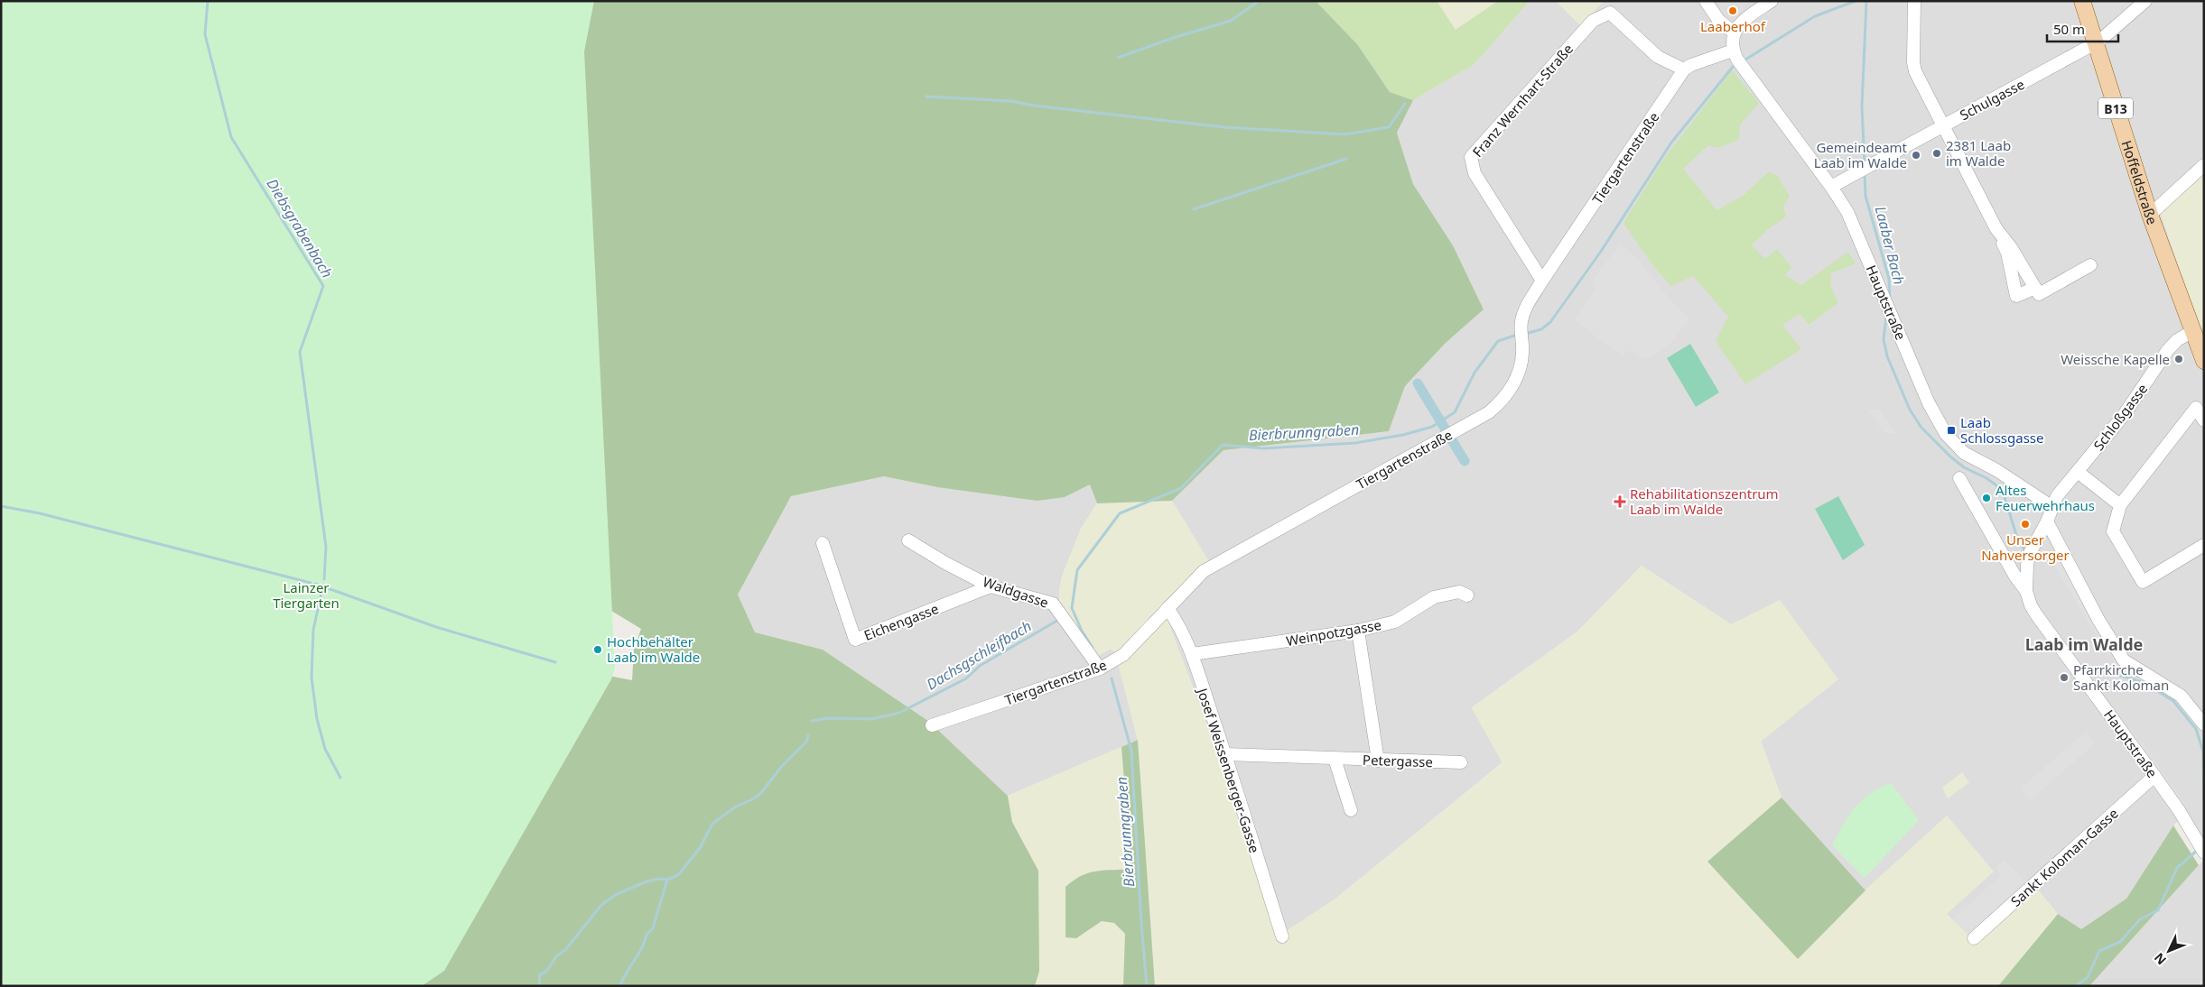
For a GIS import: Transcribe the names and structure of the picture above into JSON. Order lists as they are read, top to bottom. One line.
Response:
{"streets":{"main road":["B13","Hoffeldstraße"],"street":["Schulgasse","Franz Wernhart-Straße","Tiergartenstraße","Hauptstraße","Schloßgasse","Waldgasse","Eichengasse","Weinpotzgasse","Petergasse","Josef Weissenberger-Gasse","Sankt Koloman-Gasse"]},"crossings":[["Schulgasse","Hoffeldstraße"],["Schulgasse","Hauptstraße"],["Franz Wernhart-Straße","Tiergartenstraße"],["Tiergartenstraße","Waldgasse"],["Tiergartenstraße","Josef Weissenberger-Gasse"],["Hoffeldstraße","Schloßgasse"],["Hauptstraße","Schloßgasse"],["Hauptstraße","Sankt Koloman-Gasse"],["Waldgasse","Eichengasse"],["Weinpotzgasse","Josef Weissenberger-Gasse"],["Petergasse","Josef Weissenberger-Gasse"]],"districts":["Laab im Walde"],"water":["Diebsgrabenbach","Laaber Bach","Bierbrunngraben","Dachsgschleifbach"],"parks":["Lainzer Tiergarten"],"places":{"other":["Laaberhof","2381 Laab im Walde","Gemeindeamt Laab im Walde","Weissche Kapelle","Altes Feuerwehrhaus","Unser Nahversorger","Hochbehälter Laab im Walde","Pfarrkirche Sankt Koloman"],"transit":["Laab Schlossgasse"],"health":["Rehabilitationszentrum Laab im Walde"]},"scale_bar":"50 m","north":"bottom left"}
